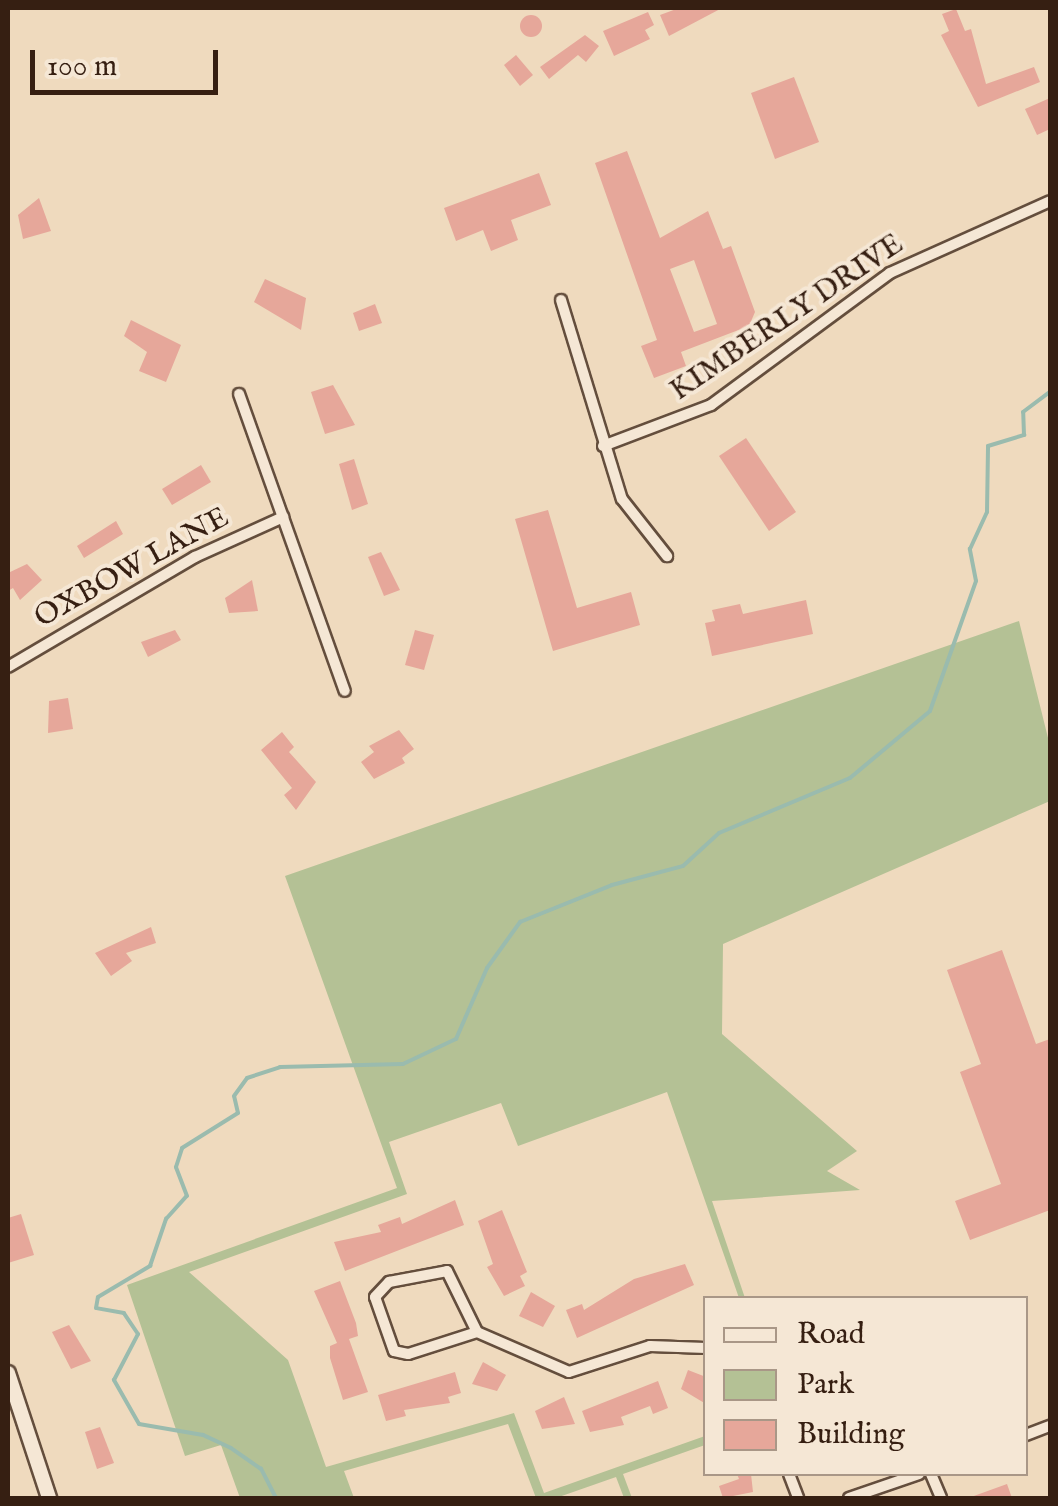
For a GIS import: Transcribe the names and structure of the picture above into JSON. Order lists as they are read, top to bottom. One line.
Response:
{"streets":{"street":["KIMBERLY DRIVE","OXBOW LANE"]},"legend":["Road","Park","Building"],"scale_bar":"100 m"}
